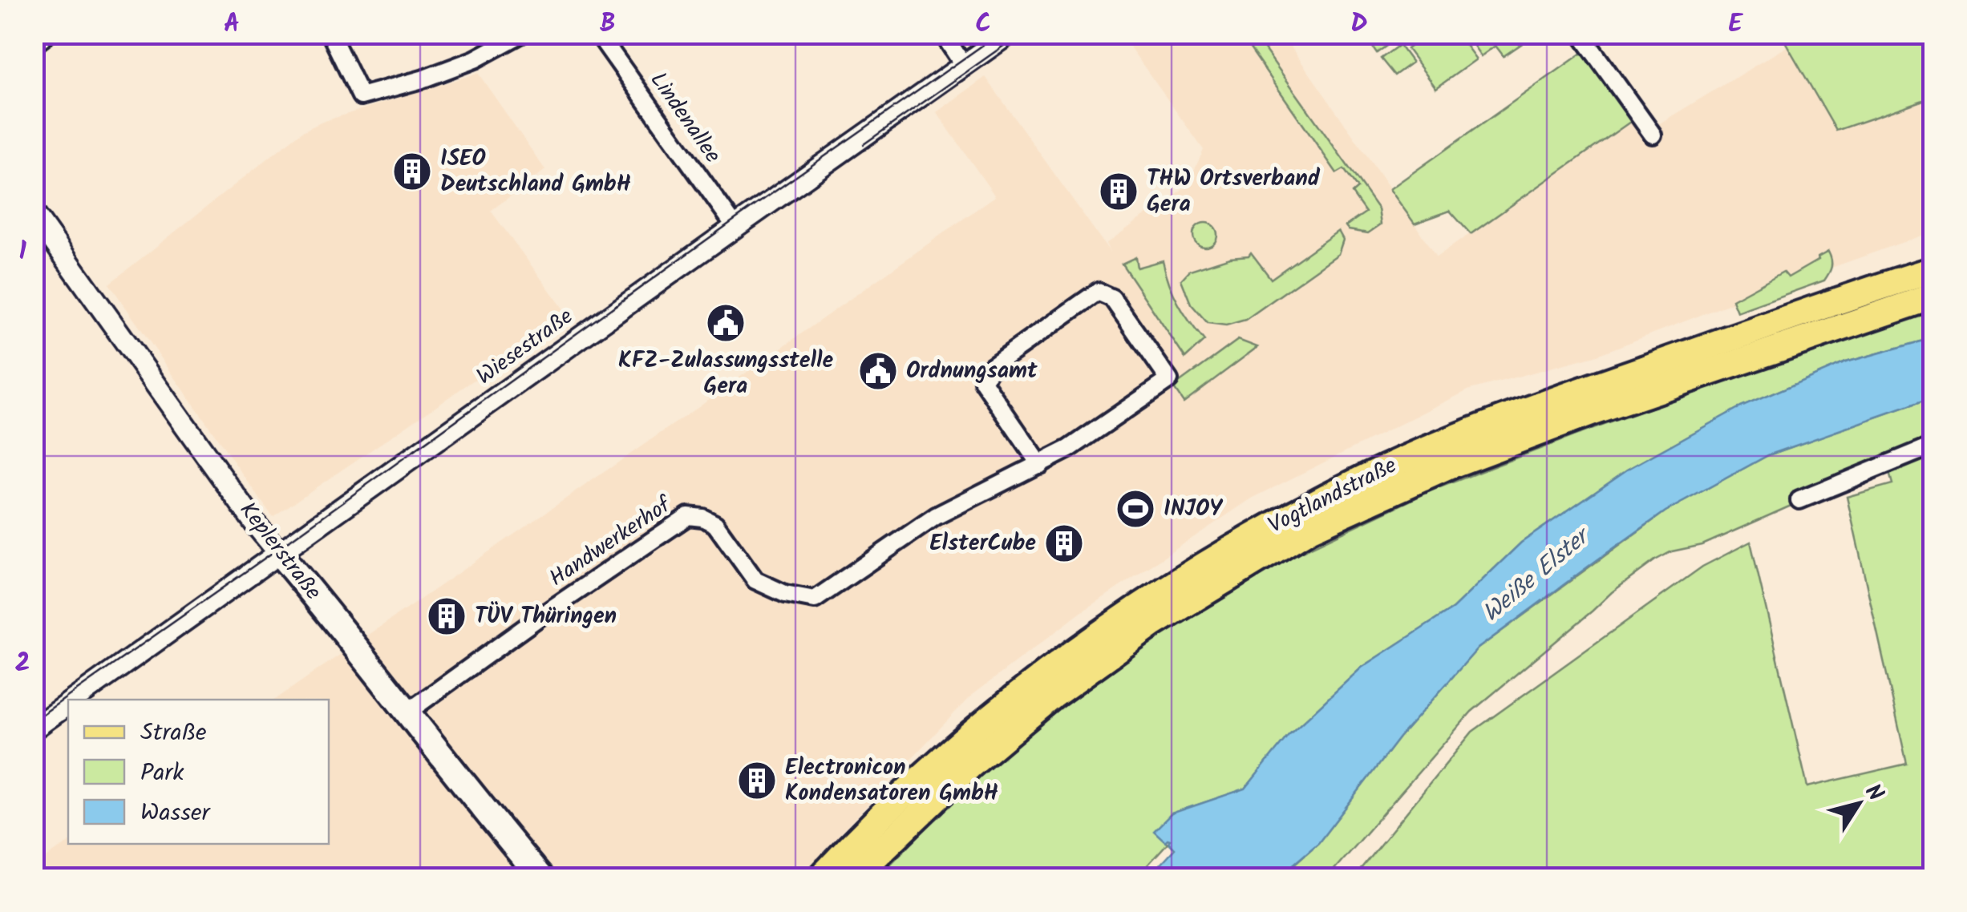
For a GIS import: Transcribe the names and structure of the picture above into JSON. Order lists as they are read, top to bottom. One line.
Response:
{"streets":{"main road":["Vogtlandstraße","Keplerstraße"],"street":["Lindenallee","Wiesestraße","Handwerkerhof"]},"crossings":[["Lindenallee","Wiesestraße"],["Wiesestraße","Keplerstraße"],["Handwerkerhof","Keplerstraße"]],"water":["Weiße Elster"],"places":{"building":["ISEO Deutschland GmbH","THW Ortsverband Gera","ElsterCube","TÜV Thüringen","Electronicon Kondensatoren GmbH"],"public building":["KFZ-Zulassungsstelle Gera","Ordnungsamt"],"sports":["INJOY"]},"legend":["Straße","Park","Wasser"],"north":"top right","grid":{"columns":["A","B","C","D","E"],"rows":["1","2"]}}
